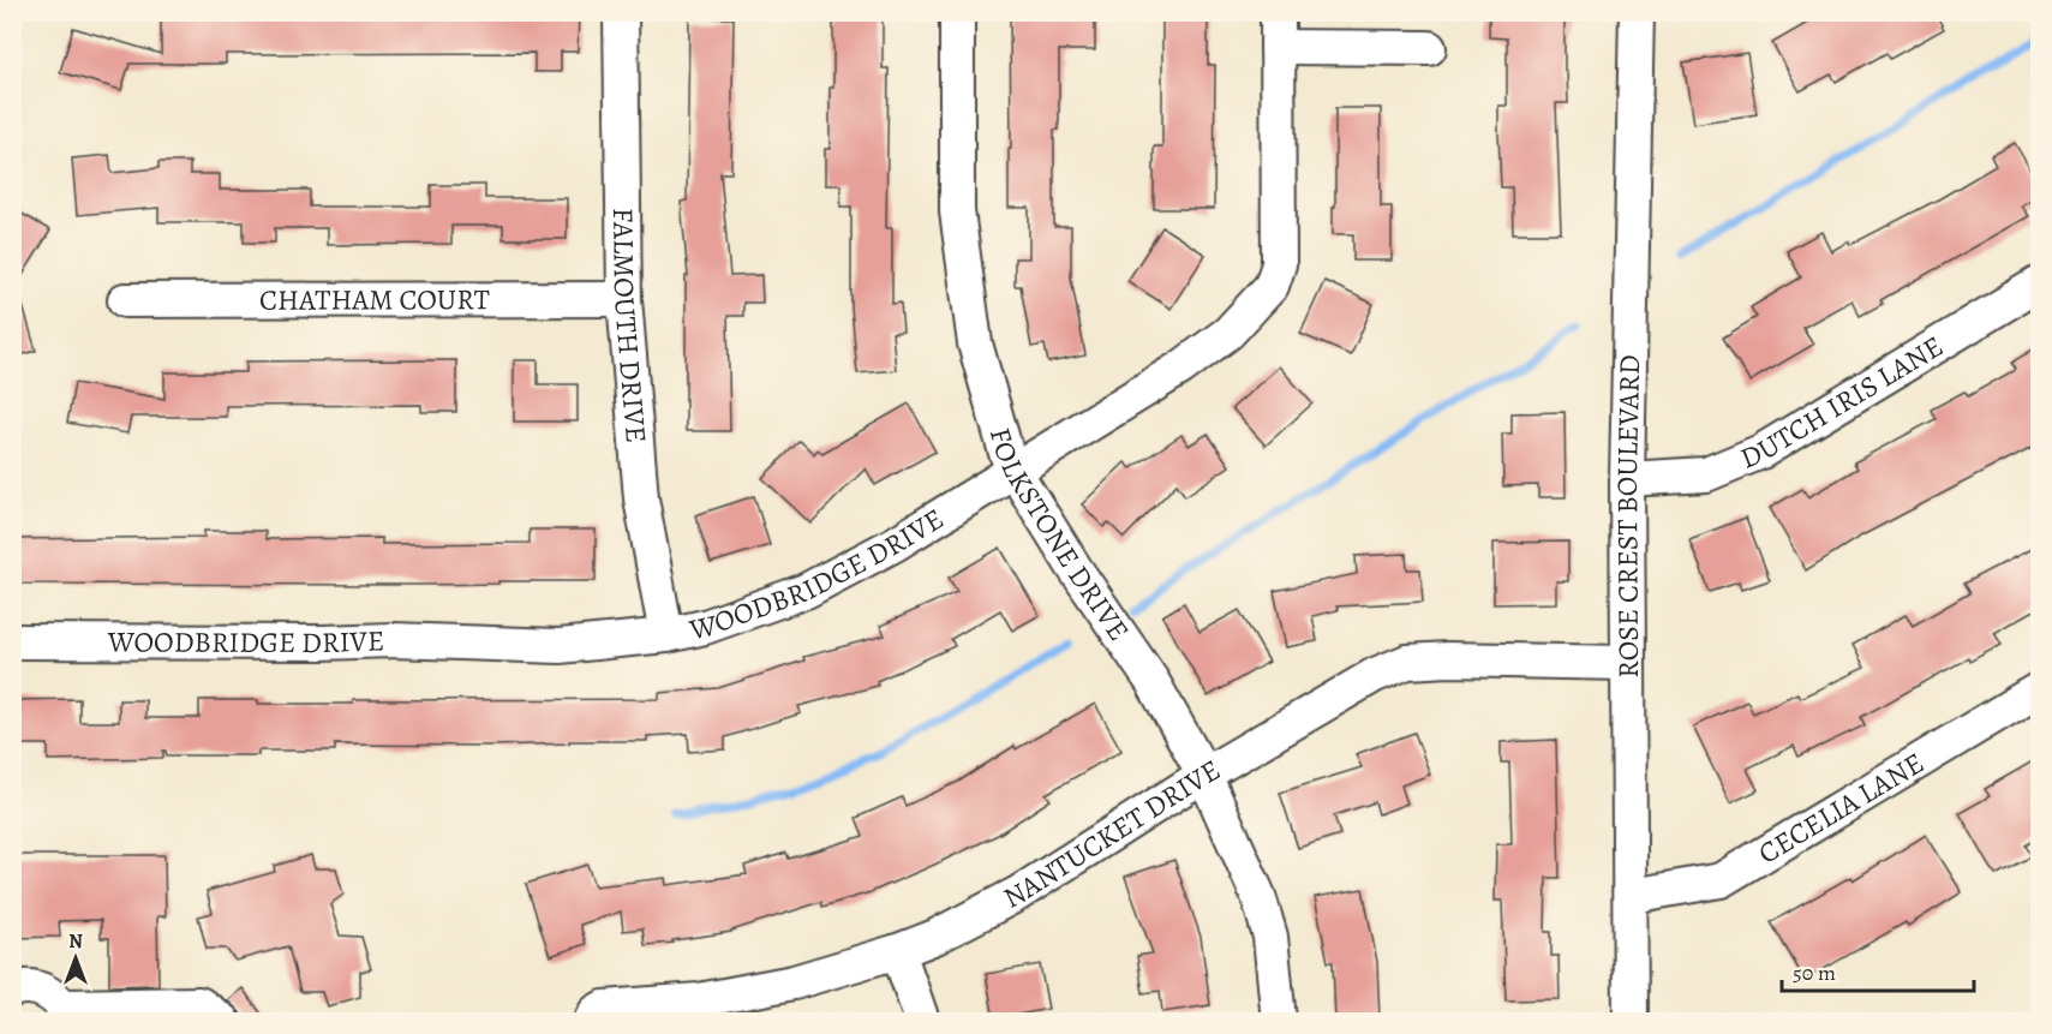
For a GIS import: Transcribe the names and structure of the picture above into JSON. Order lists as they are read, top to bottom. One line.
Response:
{"streets":{"street":["CHATHAM COURT","FALMOUTH DRIVE","DUTCH IRIS LANE","ROSE CREST BOULEVARD","FOLKSTONE DRIVE","WOODBRIDGE DRIVE","CECELIA LANE","NANTUCKET DRIVE"]},"crossings":[["CHATHAM COURT","FALMOUTH DRIVE"],["FALMOUTH DRIVE","WOODBRIDGE DRIVE"],["DUTCH IRIS LANE","ROSE CREST BOULEVARD"],["ROSE CREST BOULEVARD","CECELIA LANE"],["ROSE CREST BOULEVARD","NANTUCKET DRIVE"],["FOLKSTONE DRIVE","WOODBRIDGE DRIVE"],["FOLKSTONE DRIVE","NANTUCKET DRIVE"]],"scale_bar":"50 m","north":"top"}
